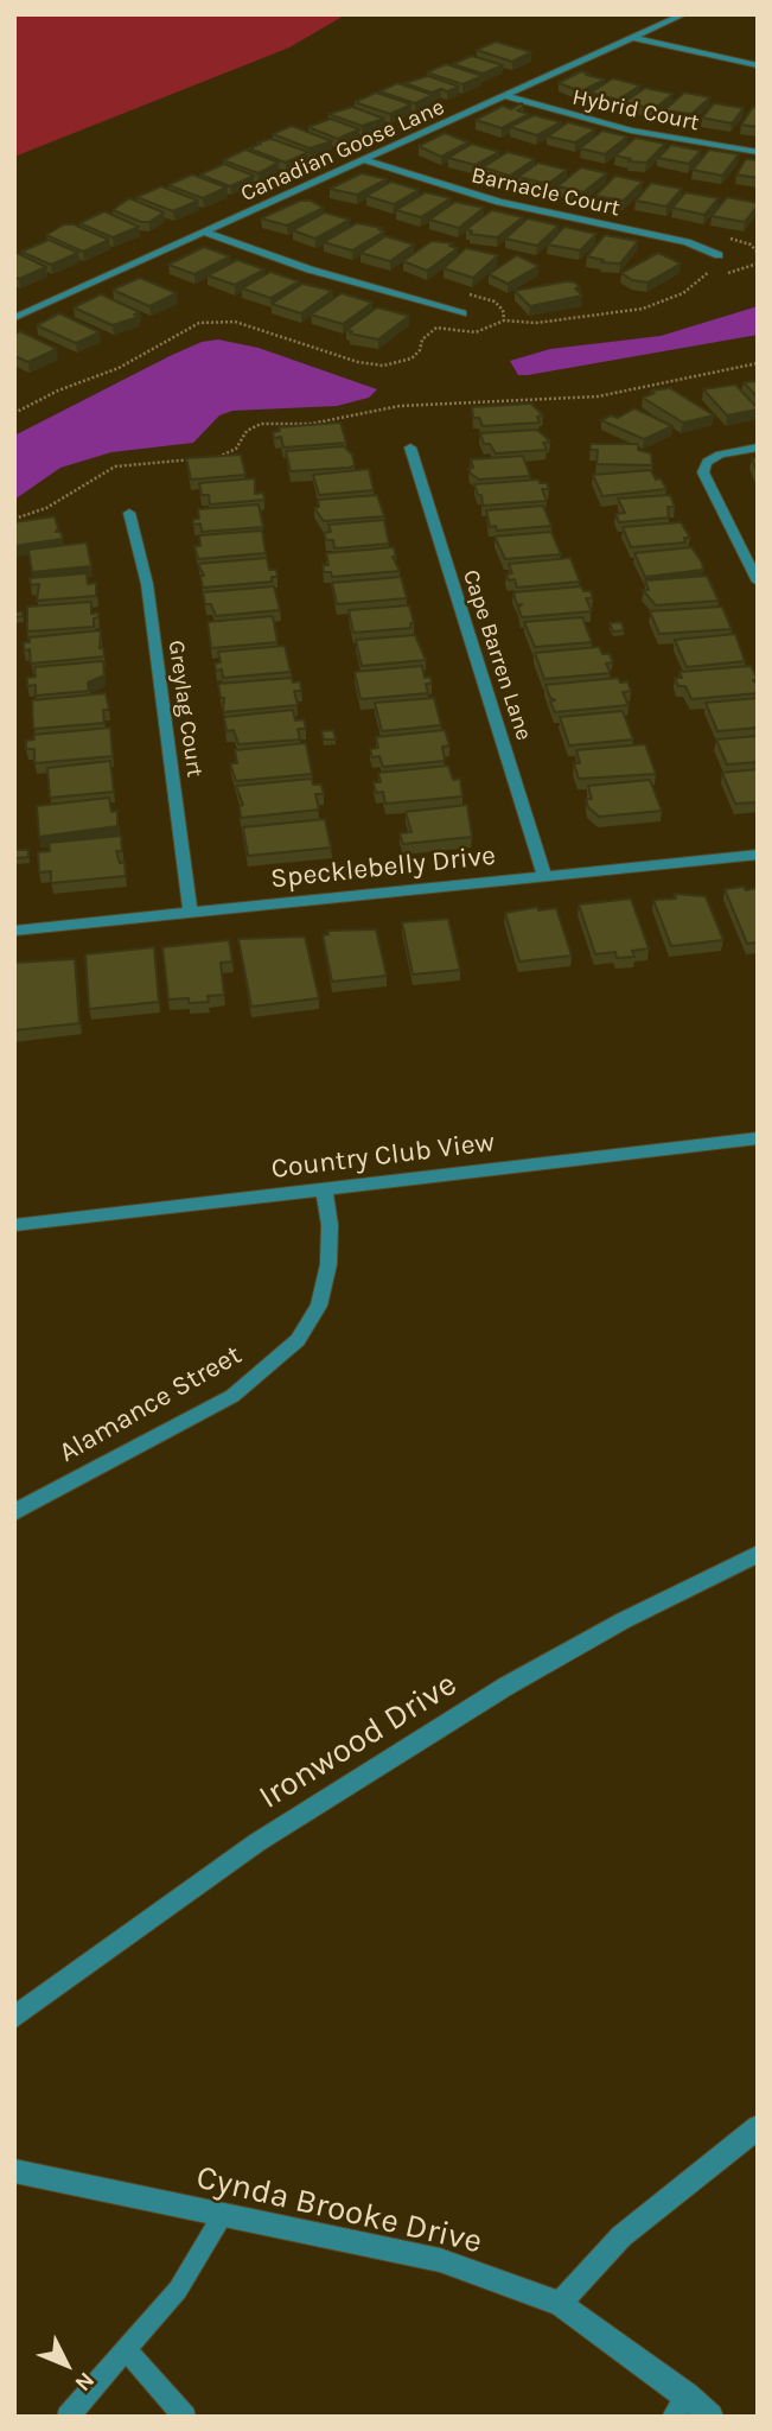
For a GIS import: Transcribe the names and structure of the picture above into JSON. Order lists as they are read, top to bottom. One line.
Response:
{"streets":{"street":["Hybrid Court","Canadian Goose Lane","Barnacle Court","Cape Barren Lane","Greylag Court","Specklebelly Drive","Country Club View","Alamance Street","Ironwood Drive","Cynda Brooke Drive"]},"crossings":[["Hybrid Court","Canadian Goose Lane"],["Canadian Goose Lane","Barnacle Court"],["Cape Barren Lane","Specklebelly Drive"],["Greylag Court","Specklebelly Drive"],["Country Club View","Alamance Street"]],"north":"bottom right"}
